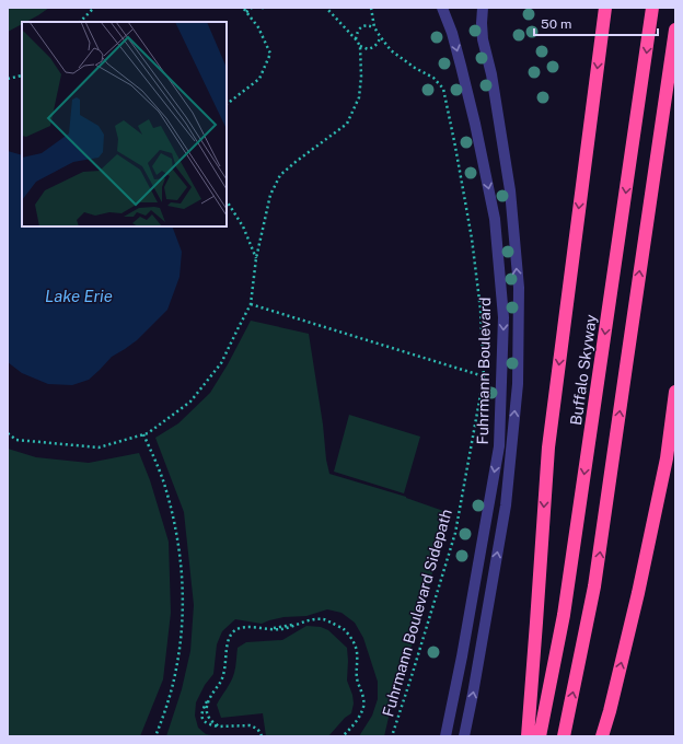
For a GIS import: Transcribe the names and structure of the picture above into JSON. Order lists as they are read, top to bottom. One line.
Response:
{"streets":{"highway":["Buffalo Skyway"],"street":["Fuhrmann Boulevard"],"path":["Fuhrmann Boulevard Sidepath"]},"water":["Lake Erie"],"scale_bar":"50 m"}
